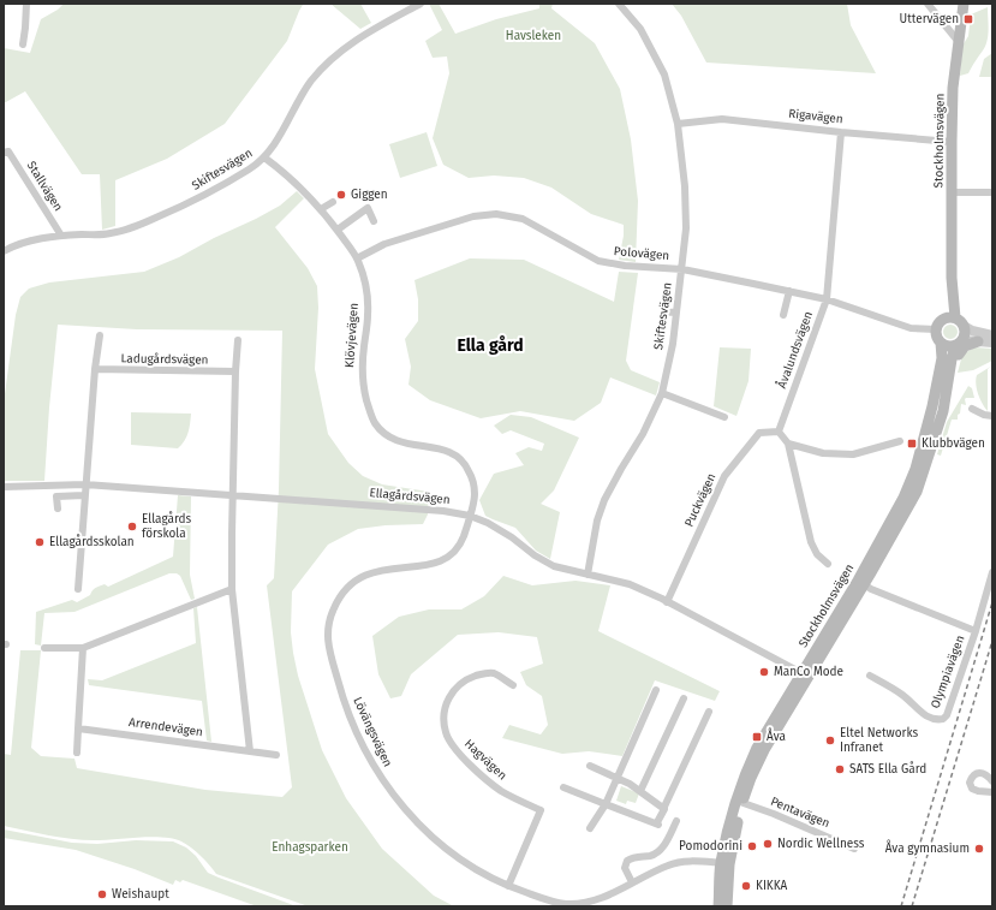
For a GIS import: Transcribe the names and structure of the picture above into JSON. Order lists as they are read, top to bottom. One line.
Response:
{"streets":{"main road":["Stockholmsvägen"],"street":["Rigavägen","Skiftesvägen","Stallvägen","Polovägen","Klövjevägen","Åvalundsvägen","Ladugårdsvägen","Ellagårdsvägen","Puckvägen","Olympiavägen","Arrendevägen","Lövängsvägen","Hagvägen","Pentavägen"]},"crossings":[["Rigavägen","Stockholmsvägen"],["Rigavägen","Skiftesvägen"],["Rigavägen","Åvalundsvägen"],["Stockholmsvägen","Polovägen"],["Stockholmsvägen","Ellagårdsvägen"],["Stockholmsvägen","Olympiavägen"],["Stockholmsvägen","Lövängsvägen"],["Stockholmsvägen","Pentavägen"],["Skiftesvägen","Stallvägen"],["Skiftesvägen","Polovägen"],["Skiftesvägen","Klövjevägen"],["Skiftesvägen","Ellagårdsvägen"],["Polovägen","Klövjevägen"],["Polovägen","Åvalundsvägen"],["Klövjevägen","Ellagårdsvägen"],["Klövjevägen","Lövängsvägen"],["Åvalundsvägen","Puckvägen"],["Ellagårdsvägen","Puckvägen"],["Ellagårdsvägen","Lövängsvägen"],["Lövängsvägen","Hagvägen"]],"districts":["Ella gård"],"parks":["Havsleken","Enhagsparken"],"places":{"transit":["Uttervägen","Klubbvägen","Åva"],"other":["Giggen","Ellagårds förskola","Ellagårdsskolan","ManCo Mode","Eltel Networks Infranet","SATS Ella Gård","Nordic Wellness","Pomodorini","Åva gymnasium","KIKKA","Weishaupt"]}}
